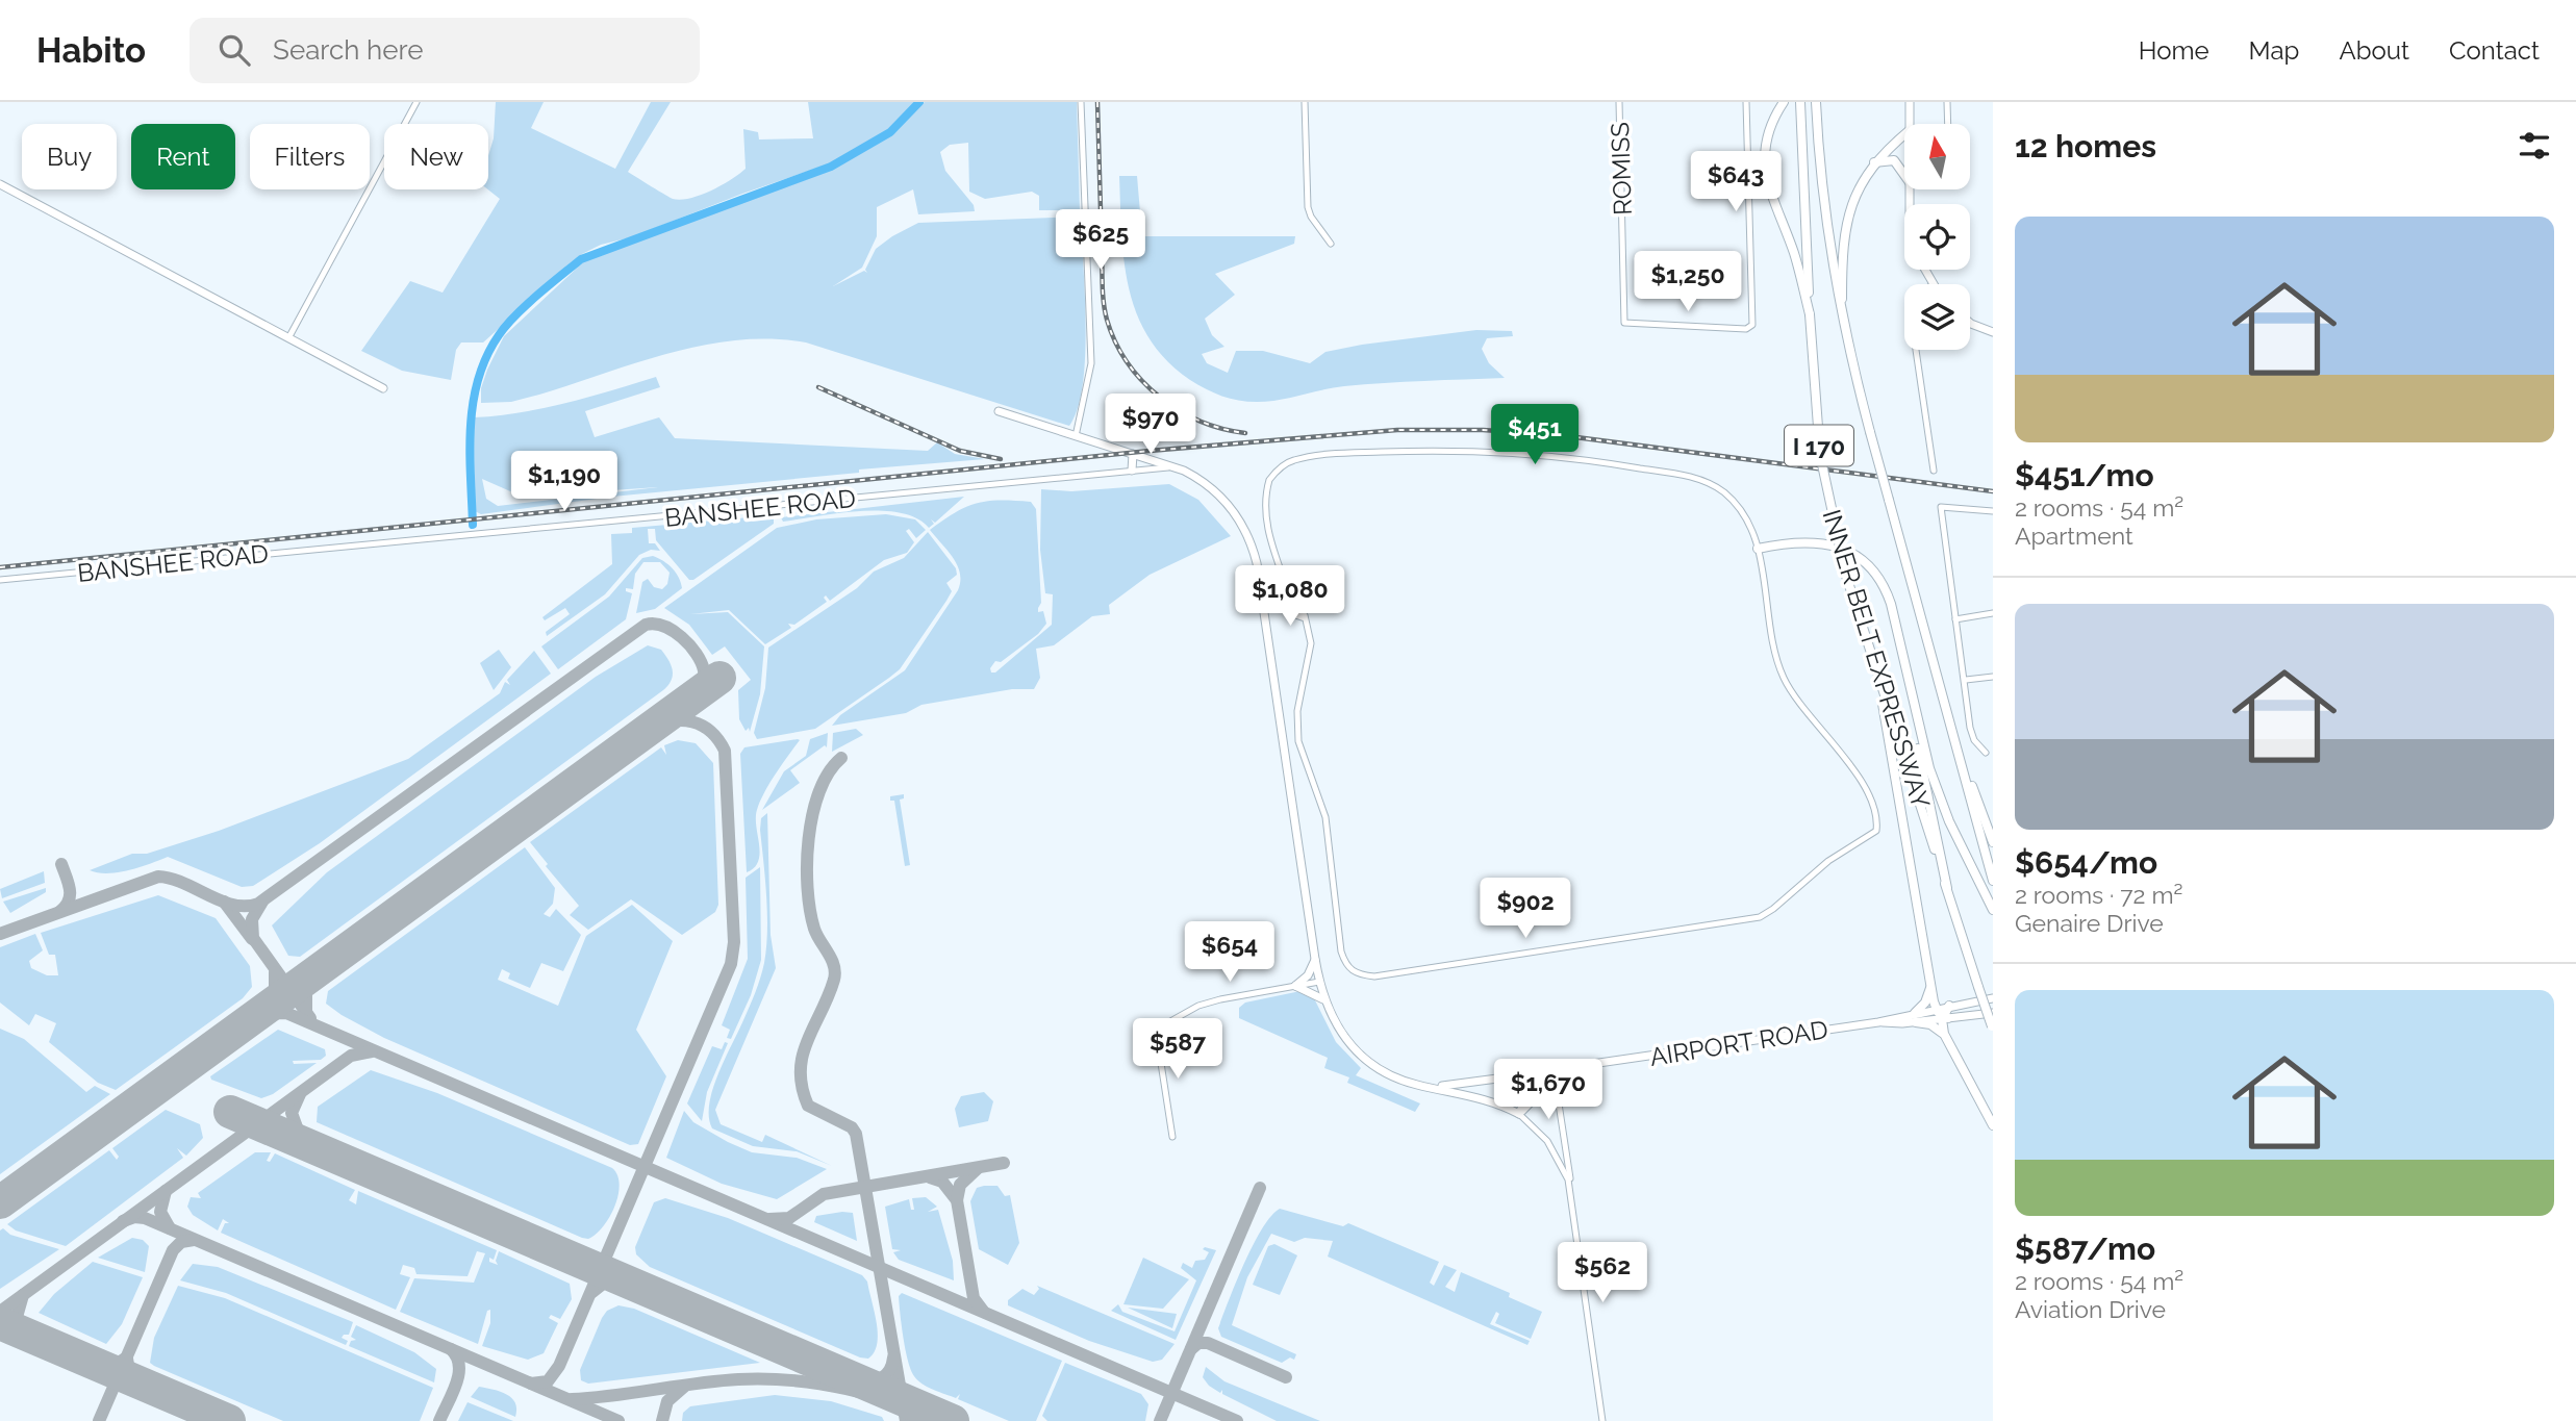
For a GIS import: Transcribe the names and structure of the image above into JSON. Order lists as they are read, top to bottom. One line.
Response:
{"streets":{"highway":["I 170","INNER BELT EXPRESSWAY"],"main road":["AIRPORT ROAD"],"street":["ROMISS","BANSHEE ROAD"]},"north":"top","page":{"header":"Habito","search":"Search here","nav":["Home","Map","About","Contact"],"heading":"12 homes","chip":["Buy","Rent","Filters","New"],"price":["$643","$625","$1,250","$970","$451","$1,190","$1,080","$902","$654","$587","$1,670","$562"],"list":[{"name":"$451/mo","note":"2 rooms · 54 m² · Apartment"},{"name":"$654/mo","note":"2 rooms · 72 m² · Genaire Drive"},{"name":"$587/mo","note":"2 rooms · 54 m² · Aviation Drive"}]}}
